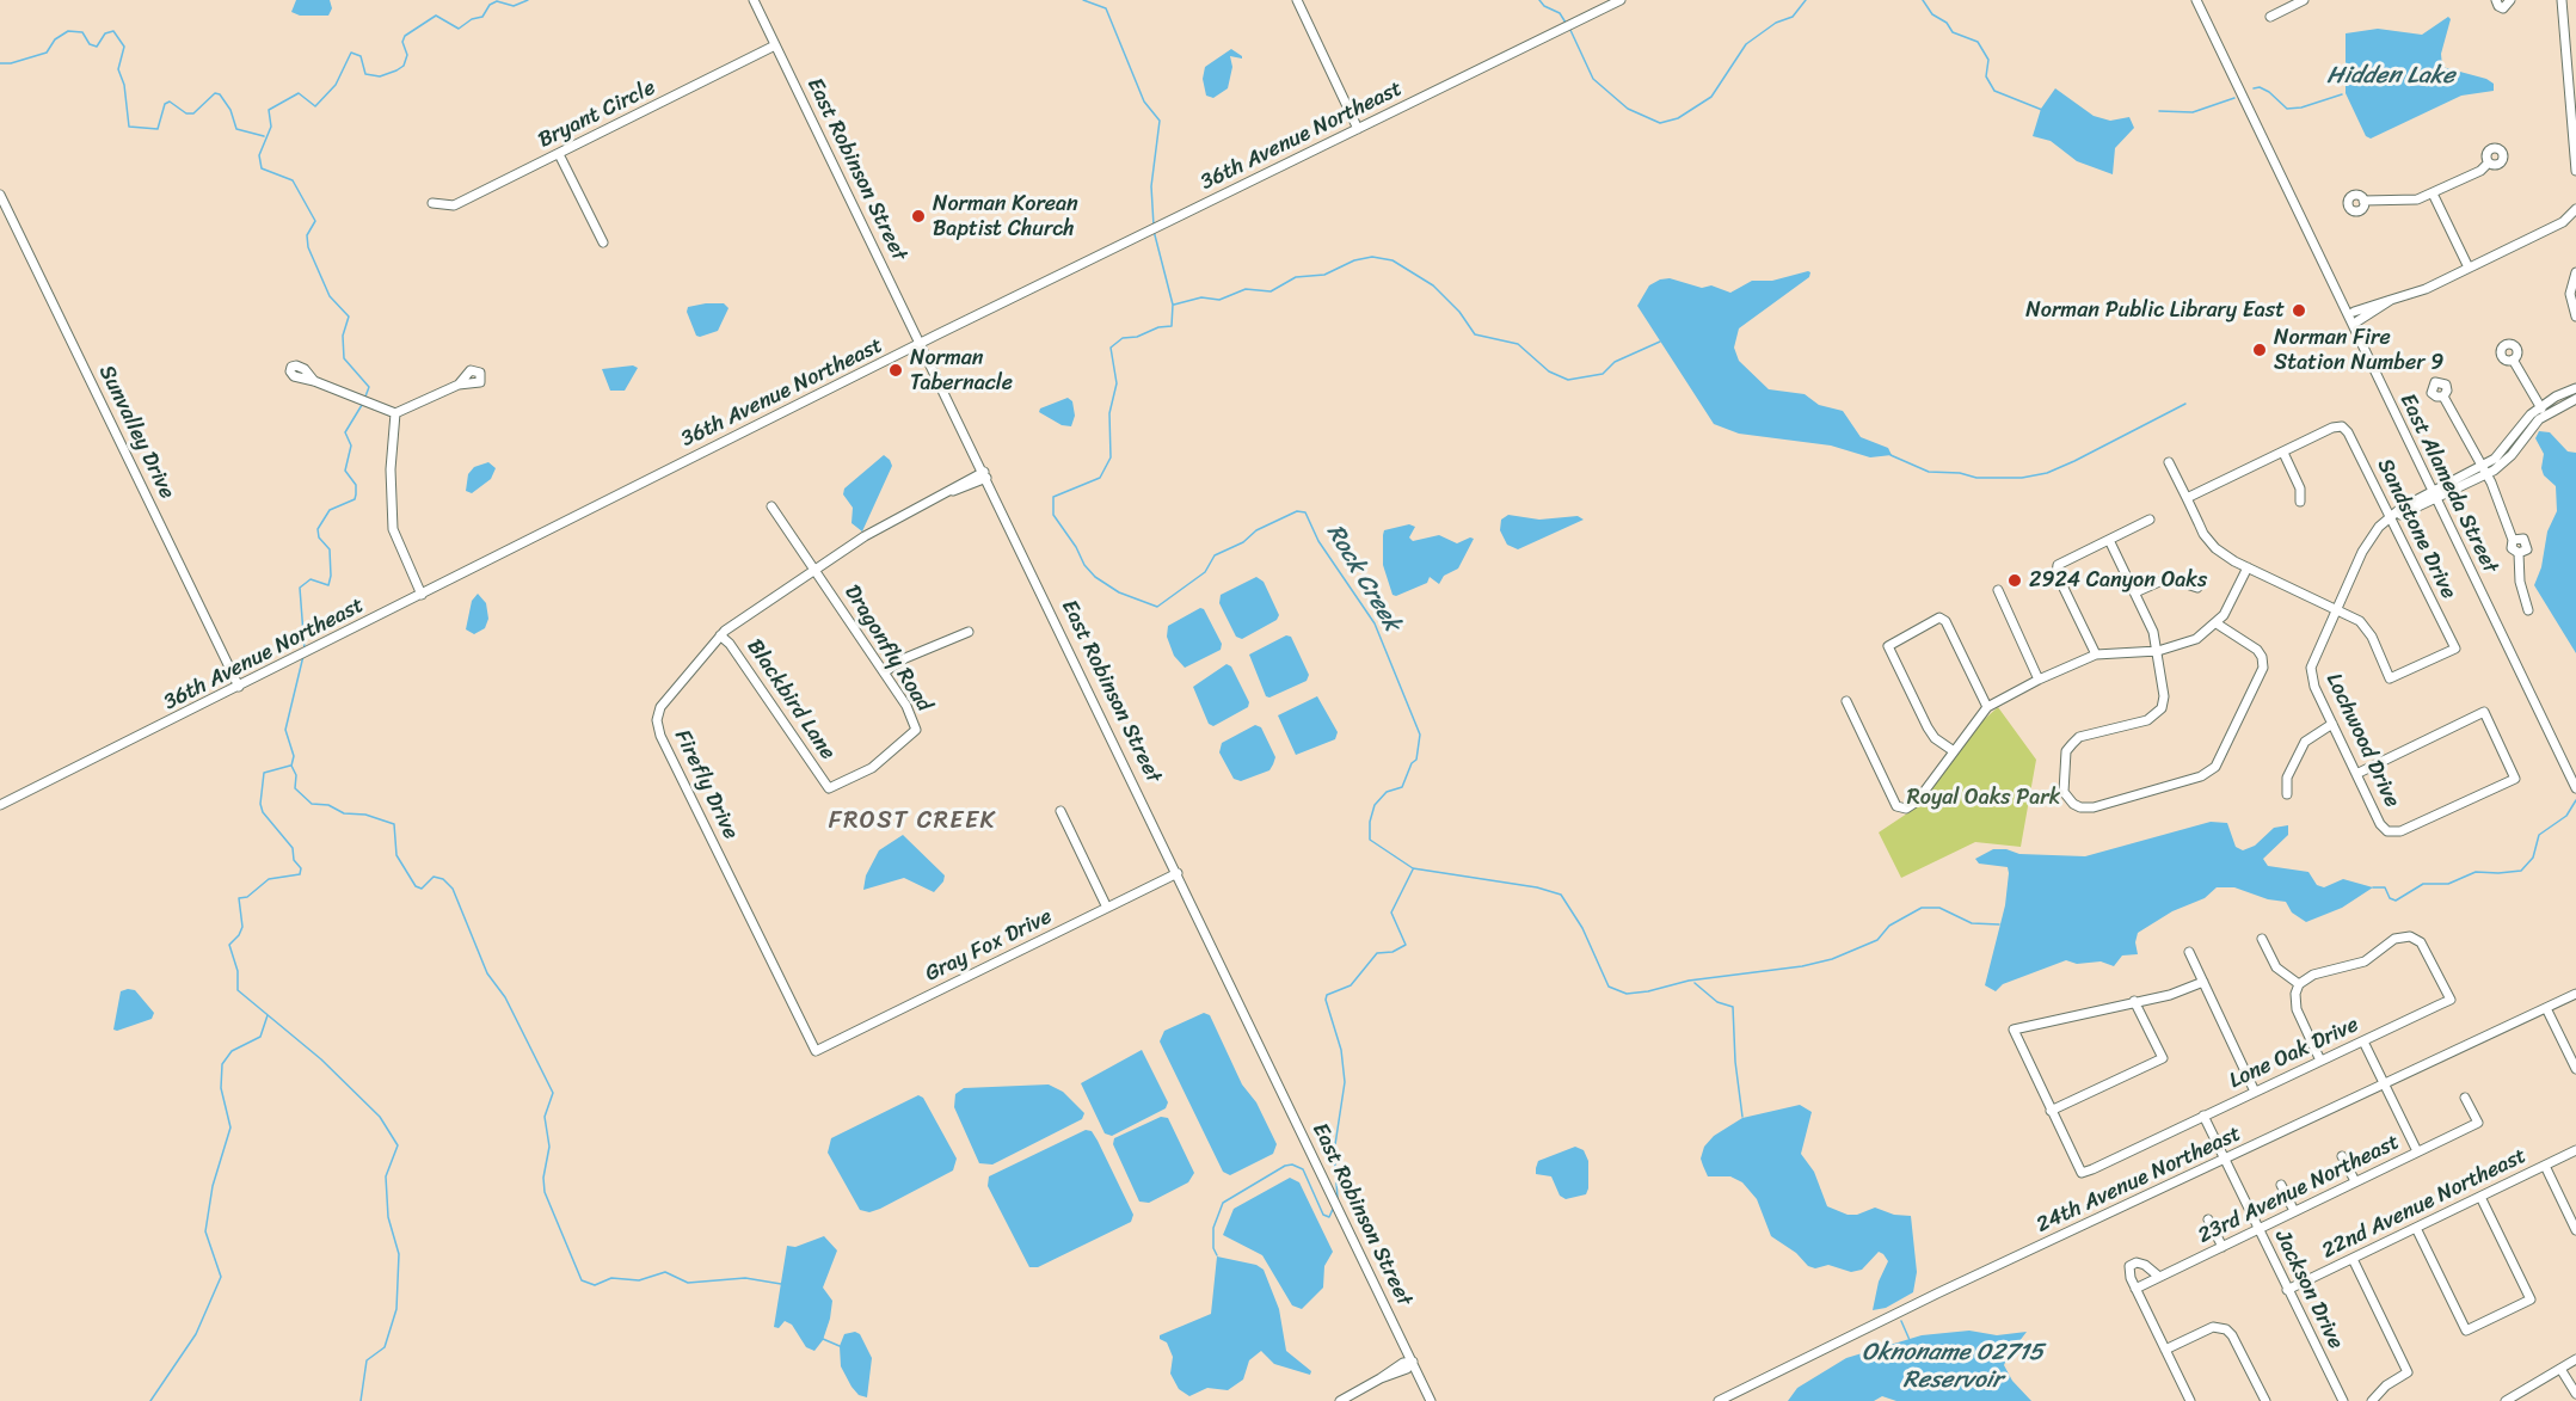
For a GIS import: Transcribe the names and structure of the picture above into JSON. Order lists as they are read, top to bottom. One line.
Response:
{"streets":{"street":["Bryant Circle","36th Avenue Northeast","East Robinson Street","Sunvalley Drive","East Alameda Street","Sandstone Drive","Dragonfly Road","Blackbird Lane","Lochwood Drive","Firefly Drive","Gray Fox Drive","Lone Oak Drive","24th Avenue Northeast","23rd Avenue Northeast","22nd Avenue Northeast","Jackson Drive"]},"crossings":[["Bryant Circle","East Robinson Street"],["36th Avenue Northeast","East Robinson Street"],["36th Avenue Northeast","Sunvalley Drive"],["East Robinson Street","Firefly Drive"],["East Robinson Street","Gray Fox Drive"],["East Alameda Street","Lochwood Drive"],["Sandstone Drive","Lochwood Drive"],["Dragonfly Road","Blackbird Lane"],["Dragonfly Road","Firefly Drive"],["Blackbird Lane","Firefly Drive"],["Firefly Drive","Gray Fox Drive"],["Lone Oak Drive","Jackson Drive"],["24th Avenue Northeast","Jackson Drive"],["23rd Avenue Northeast","Jackson Drive"],["22nd Avenue Northeast","Jackson Drive"]],"districts":["FROST CREEK"],"water":["Hidden Lake","Rock Creek","Oknoname 02715 Reservoir"],"parks":["Royal Oaks Park"],"places":["Norman Korean Baptist Church","Norman Public Library East","Norman Fire Station Number 9","Norman Tabernacle","2924 Canyon Oaks"]}
